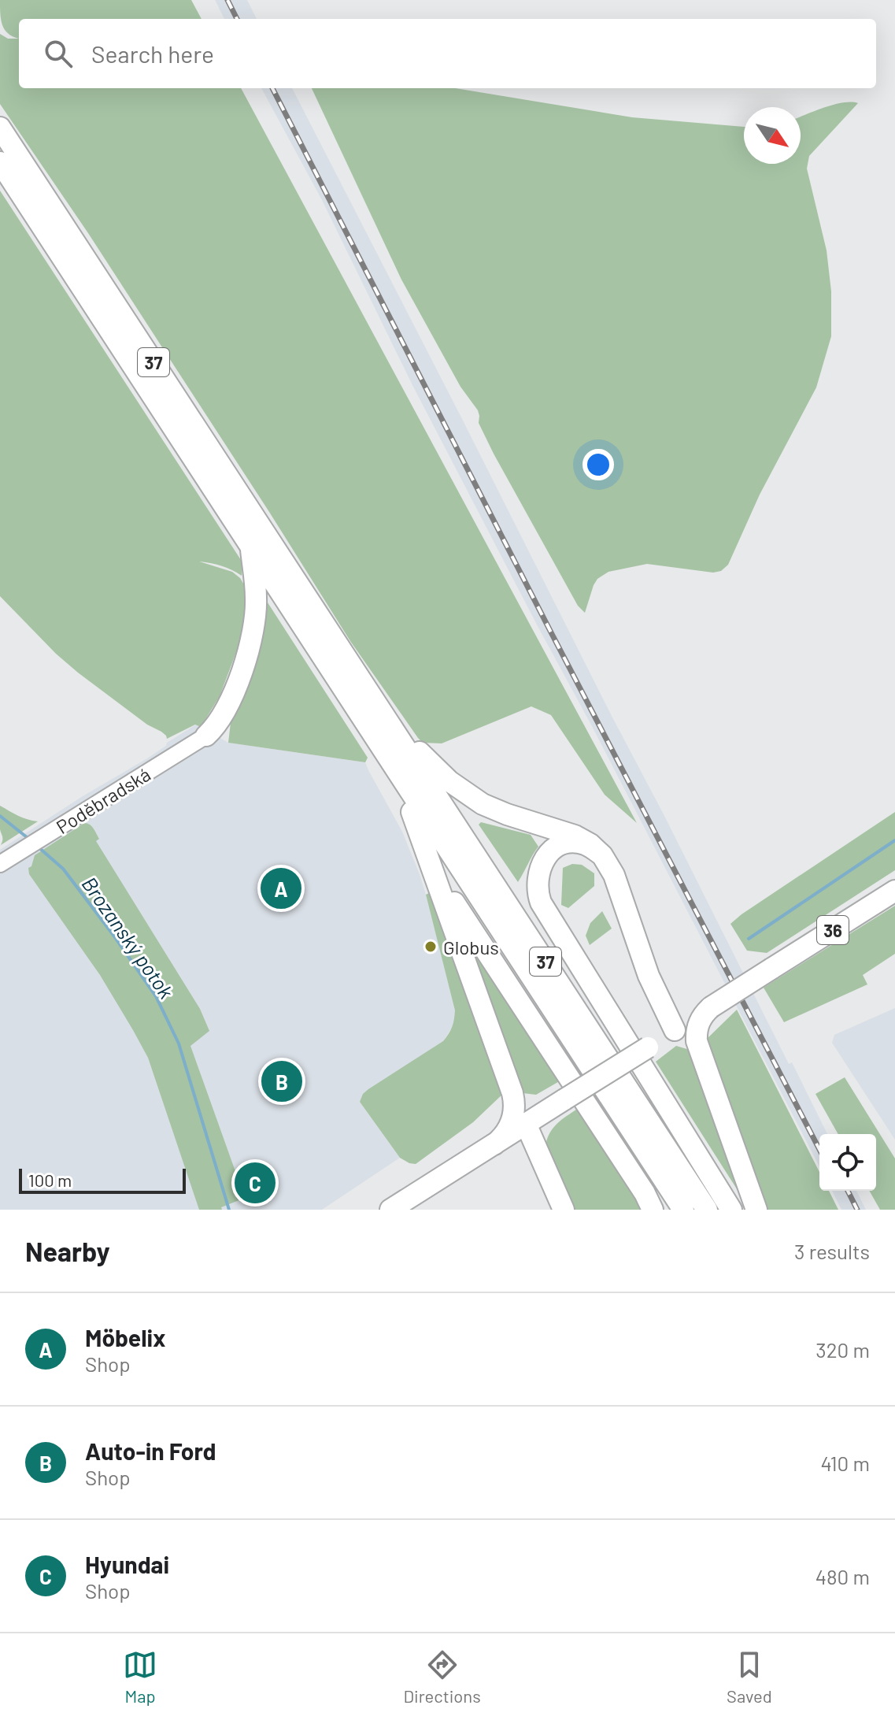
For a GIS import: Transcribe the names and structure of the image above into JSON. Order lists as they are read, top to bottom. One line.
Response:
{"streets":{"main road":["37","36"],"street":["Poděbradská"]},"water":["Brozanský potok"],"places":["Globus"],"scale_bar":"100 m","north":"bottom right","page":{"search":"Search here","pins":["A","B","C"],"scale":"100 m","heading":["Nearby","3 results"],"list":[{"mark":"A","name":"Möbelix","note":"Shop","value":"320 m"},{"mark":"B","name":"Auto-in Ford","note":"Shop","value":"410 m"},{"mark":"C","name":"Hyundai","note":"Shop","value":"480 m"}],"nav":["Map","Directions","Saved"]}}
